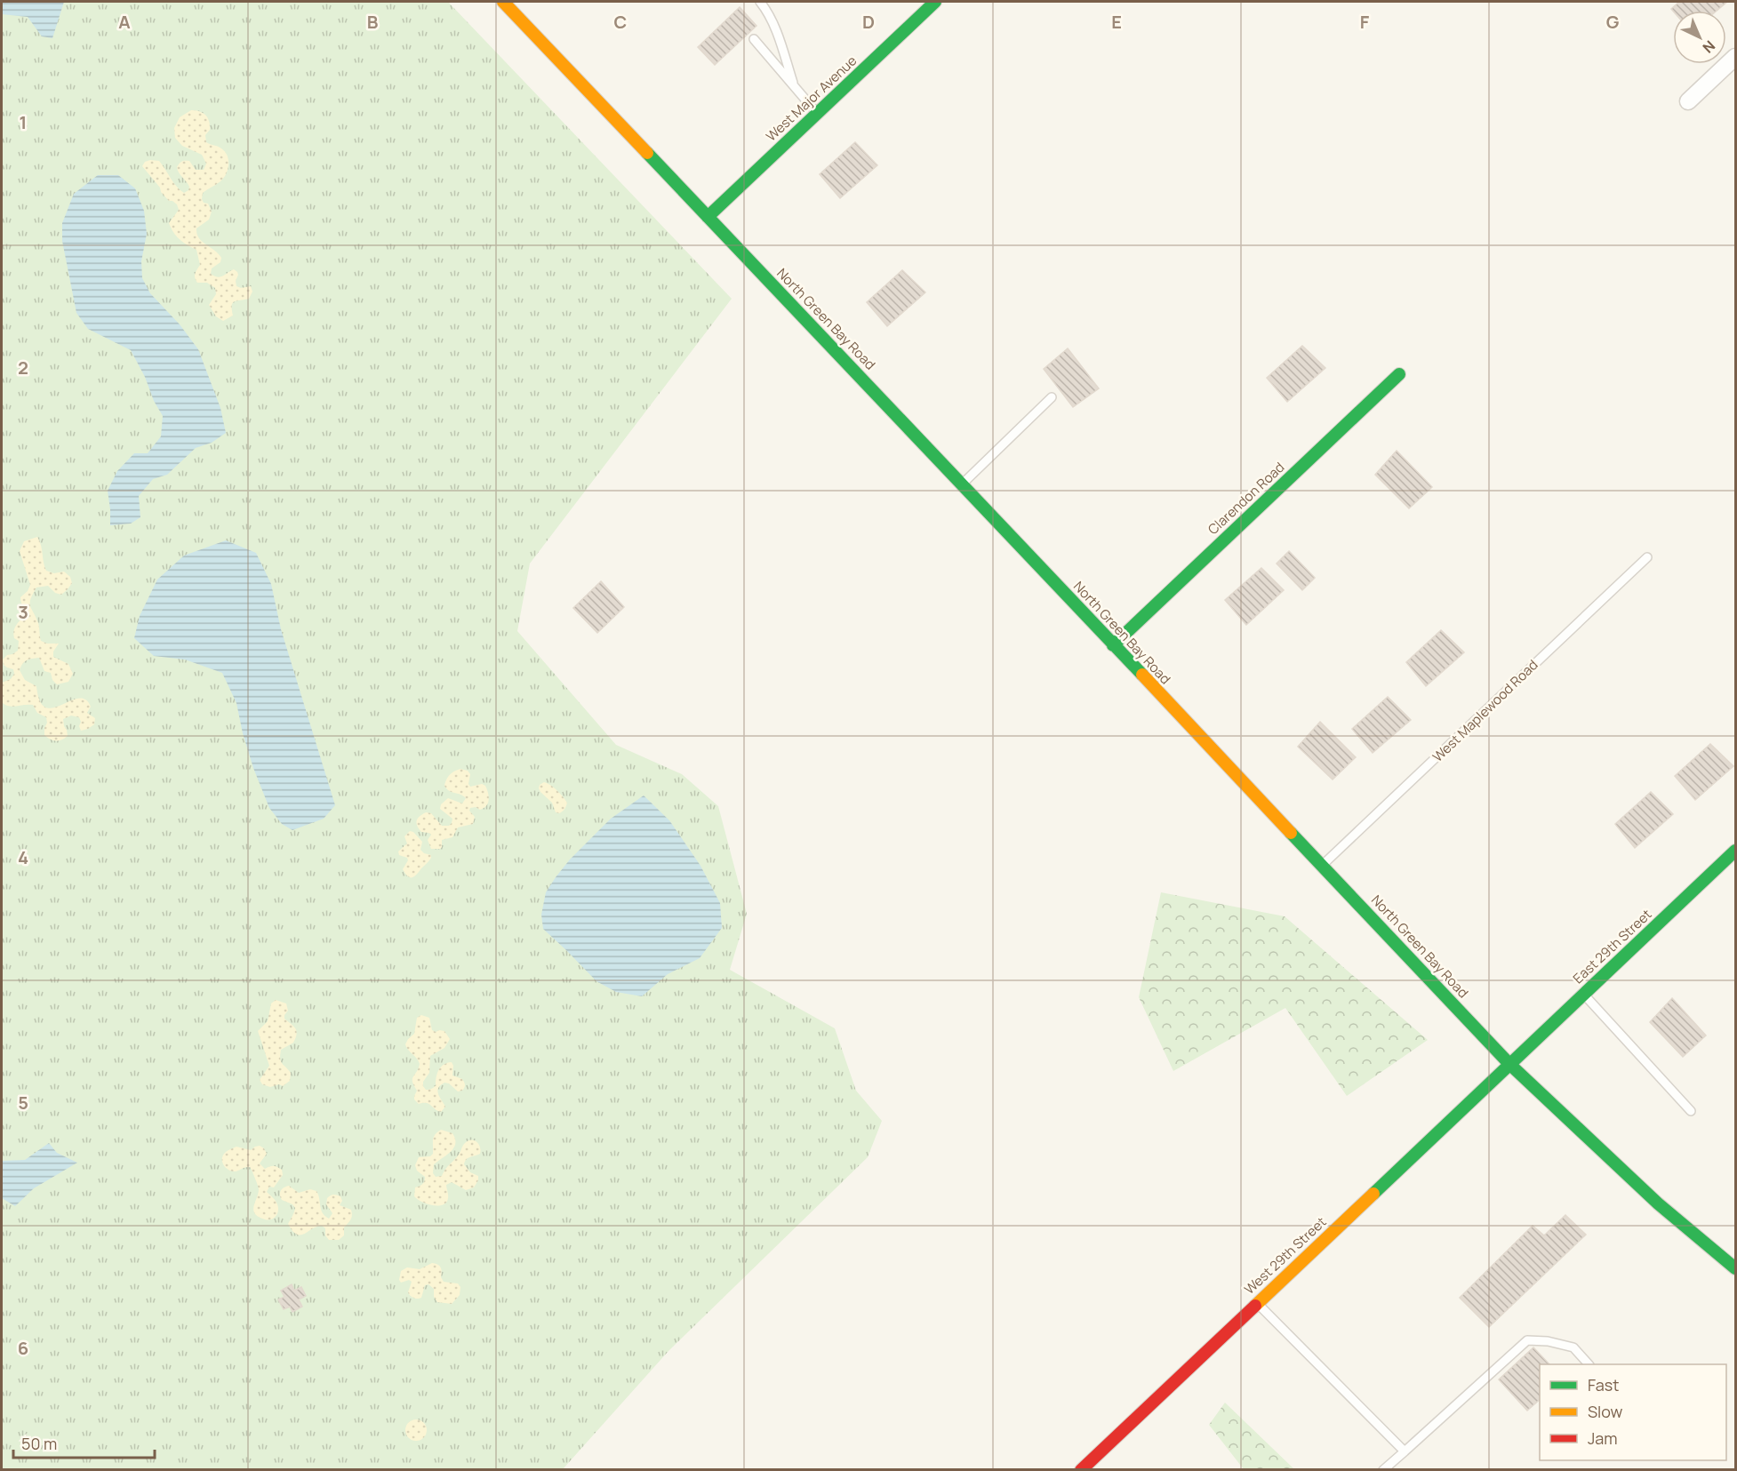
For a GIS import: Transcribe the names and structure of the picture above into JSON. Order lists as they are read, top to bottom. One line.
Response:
{"streets":{"main road":["West Major Avenue","North Green Bay Road","Clarendon Road","East 29th Street","West 29th Street"],"lane":["West Maplewood Road"]},"crossings":[["West Major Avenue","North Green Bay Road"],["North Green Bay Road","Clarendon Road"],["North Green Bay Road","West Maplewood Road"],["North Green Bay Road","East 29th Street"],["North Green Bay Road","West 29th Street"],["East 29th Street","West 29th Street"]],"legend":["Fast","Slow","Jam"],"scale_bar":"50 m","north":"bottom right","grid":{"columns":["A","B","C","D","E","F","G"],"rows":["1","2","3","4","5","6"]}}
